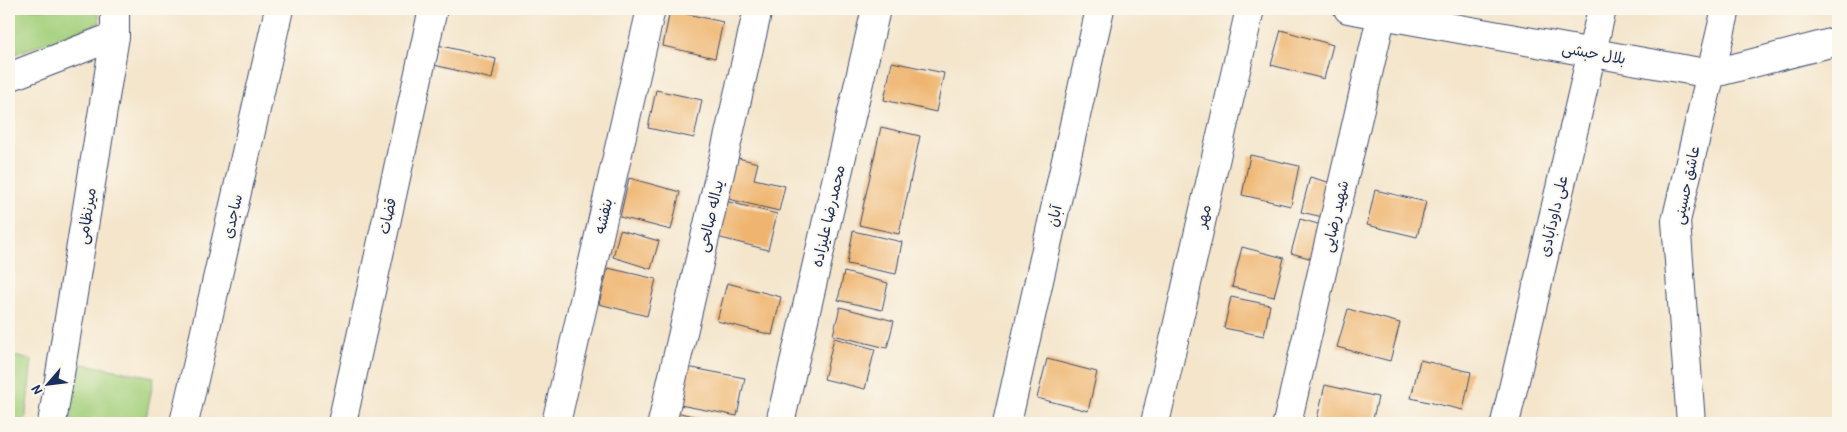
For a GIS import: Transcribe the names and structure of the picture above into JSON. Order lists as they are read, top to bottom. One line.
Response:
{"streets":{"street":["بلال حبشی","عاشق حسینی","میرنظامی","ساجدی","قضات","بنفشه","یداله صالحی","محمدرضا علیزاده","آبان","مهر","شهید رضایی","علی داودآبادی"]},"crossings":[["بلال حبشی","عاشق حسینی"],["بلال حبشی","شهید رضایی"],["بلال حبشی","علی داودآبادی"]],"north":"bottom left"}
